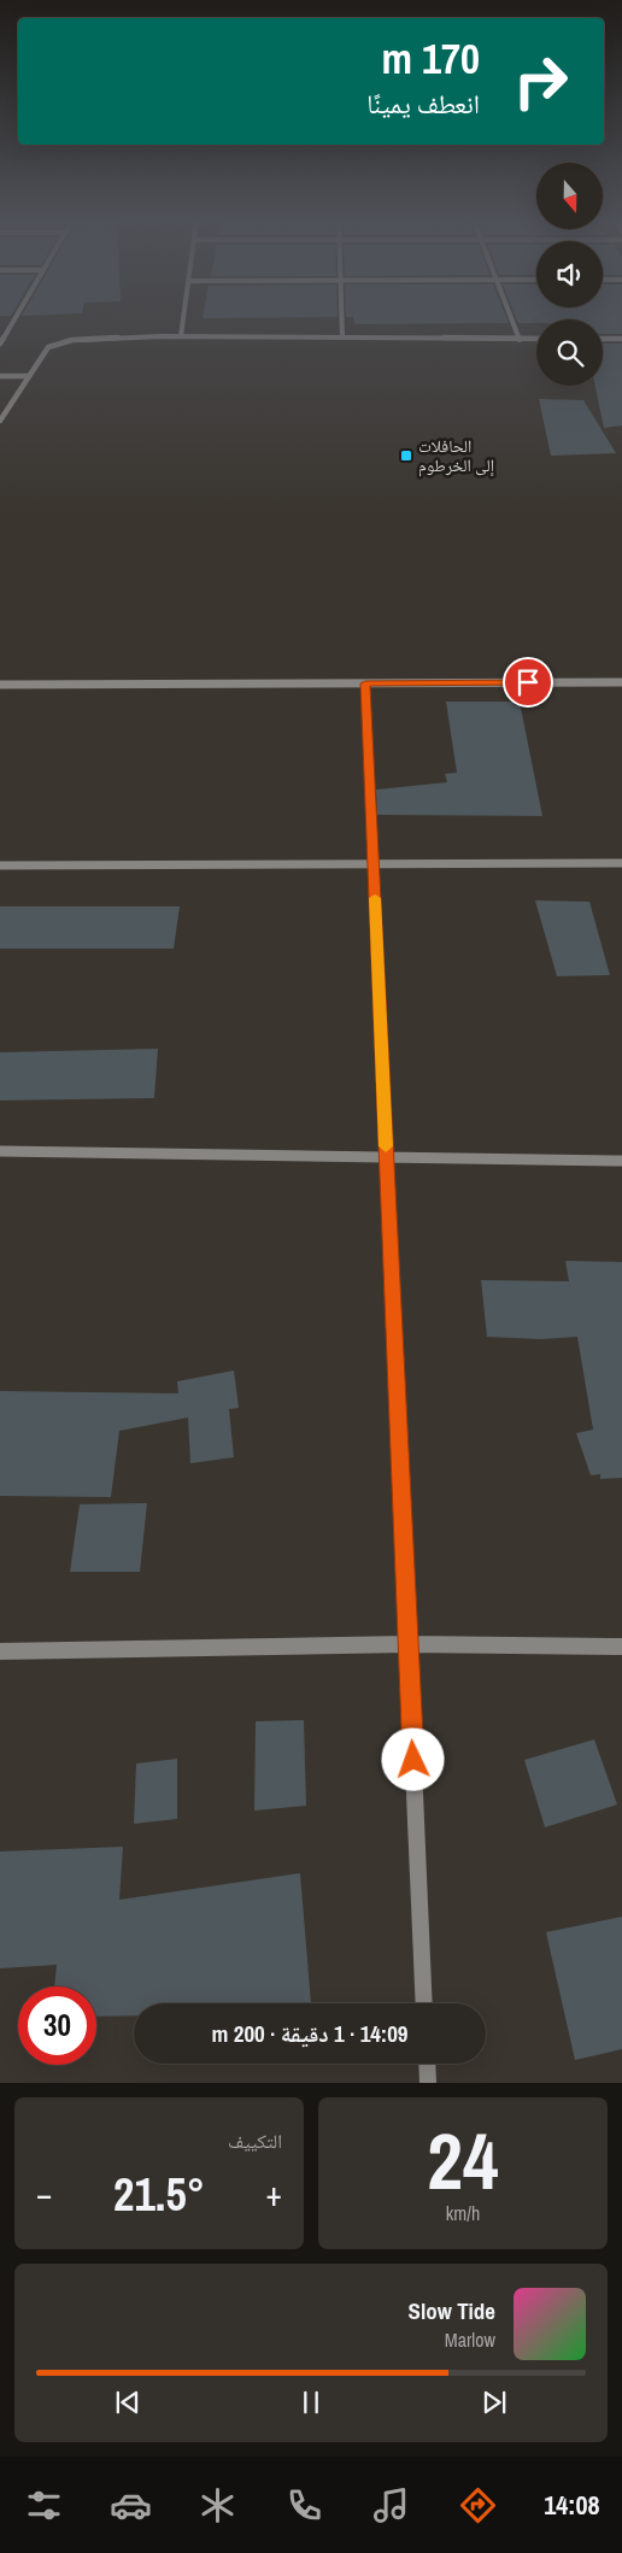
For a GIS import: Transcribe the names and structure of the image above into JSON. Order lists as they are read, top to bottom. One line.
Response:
{"places":{"transit":["الحافلات إلى الخرطوم"]},"north":"bottom","page":{"turn":["170 m","انعطف يمينًا"],"limit":"30","trip":"14:09 · 1 دقيقة · 200 m","tile":[["24","km/h"],"التكييف"],"heat":["−","21.5°","+"],"song":["Slow Tide","Marlow"],"tabs":"14:08"}}
